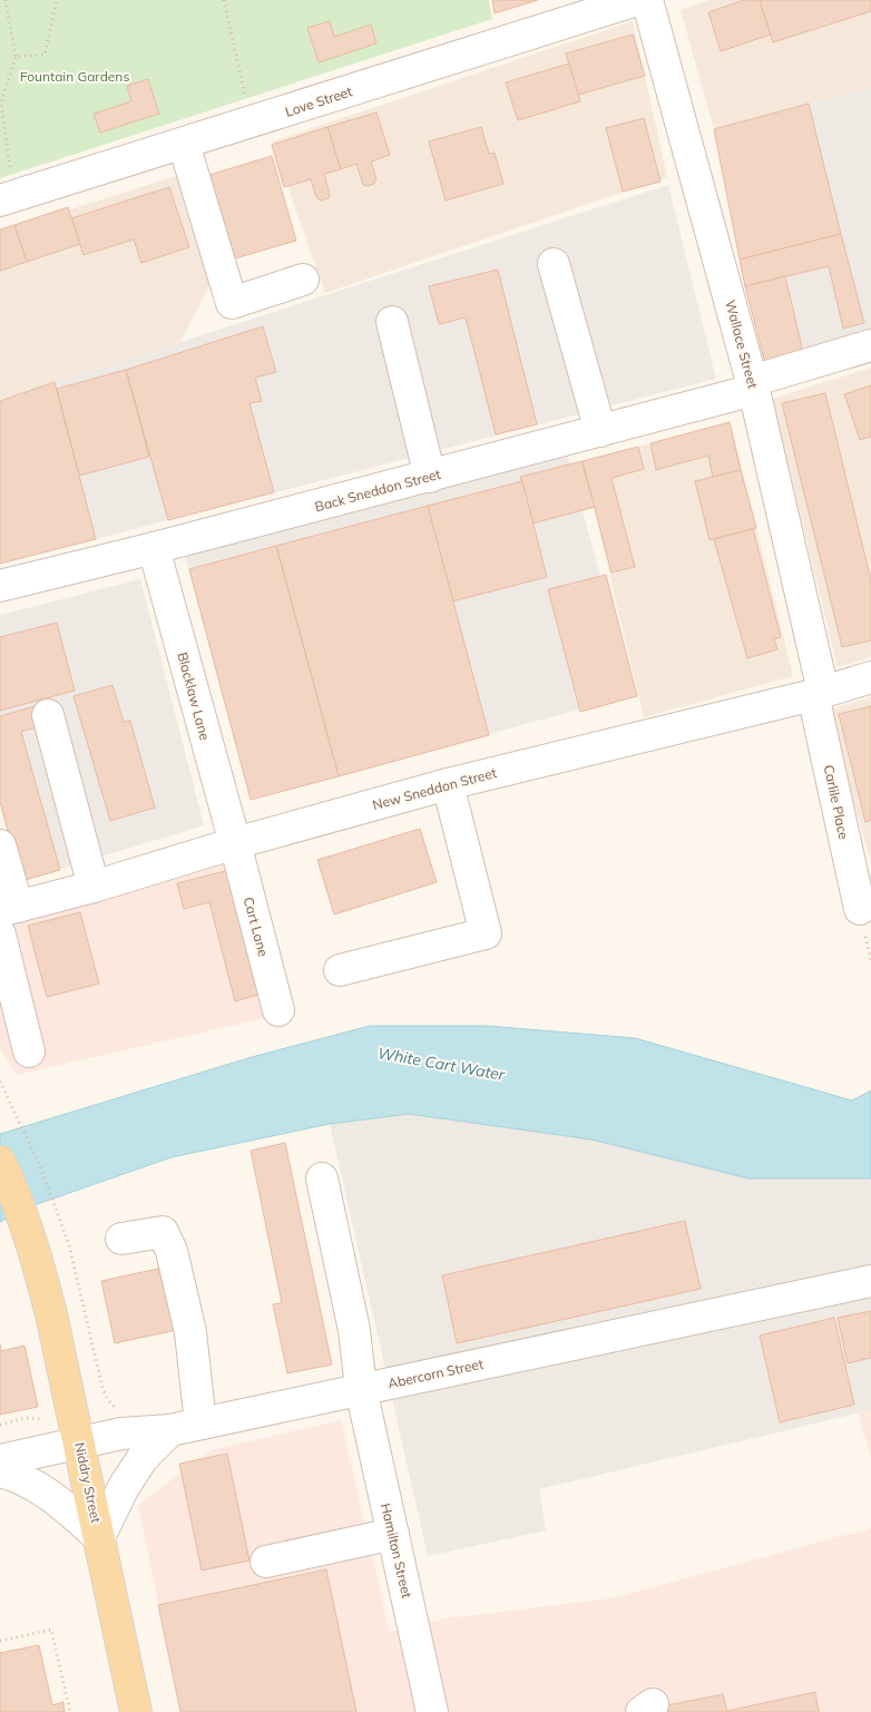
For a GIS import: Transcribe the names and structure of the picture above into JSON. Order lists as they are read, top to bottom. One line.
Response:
{"streets":{"main road":["Niddry Street"],"street":["Love Street","Wallace Street","Back Sneddon Street","Blacklaw Lane","New Sneddon Street","Carlile Place","Cart Lane","Abercorn Street","Hamilton Street"]},"crossings":[["Wallace Street","Back Sneddon Street"],["Wallace Street","New Sneddon Street"],["Wallace Street","Carlile Place"],["Back Sneddon Street","Blacklaw Lane"],["Blacklaw Lane","New Sneddon Street"],["Blacklaw Lane","Cart Lane"],["New Sneddon Street","Carlile Place"],["New Sneddon Street","Cart Lane"],["Abercorn Street","Niddry Street"],["Abercorn Street","Hamilton Street"]],"water":["White Cart Water"],"parks":["Fountain Gardens"]}
